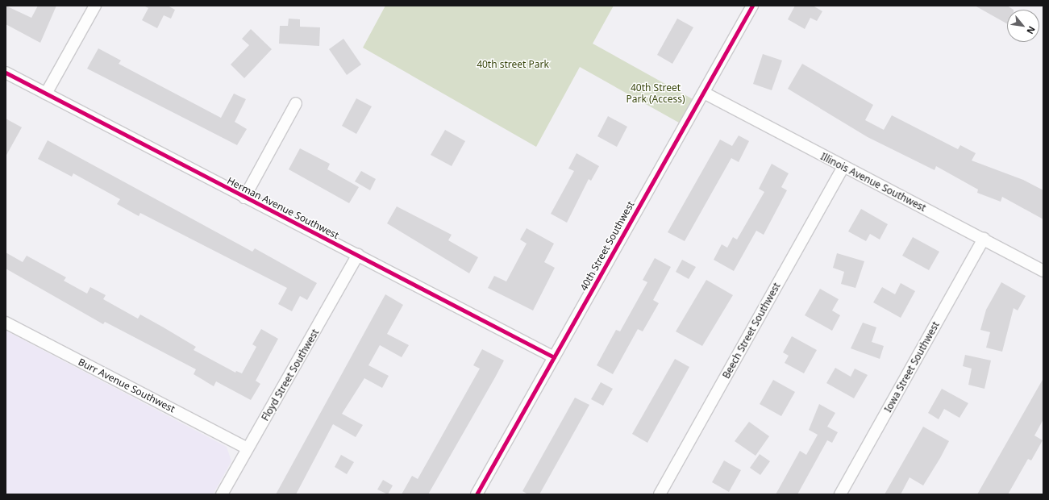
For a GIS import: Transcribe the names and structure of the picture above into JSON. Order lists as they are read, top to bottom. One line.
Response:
{"streets":{"street":["Illinois Avenue Southwest","Herman Avenue Southwest","40th Street Southwest","Beech Street Southwest","Iowa Street Southwest","Floyd Street Southwest","Burr Avenue Southwest"]},"crossings":[["Illinois Avenue Southwest","40th Street Southwest"],["Illinois Avenue Southwest","Beech Street Southwest"],["Illinois Avenue Southwest","Iowa Street Southwest"],["Herman Avenue Southwest","40th Street Southwest"],["Herman Avenue Southwest","Floyd Street Southwest"],["Floyd Street Southwest","Burr Avenue Southwest"]],"parks":["40th street Park","40th Street Park (Access)"],"north":"bottom right"}
